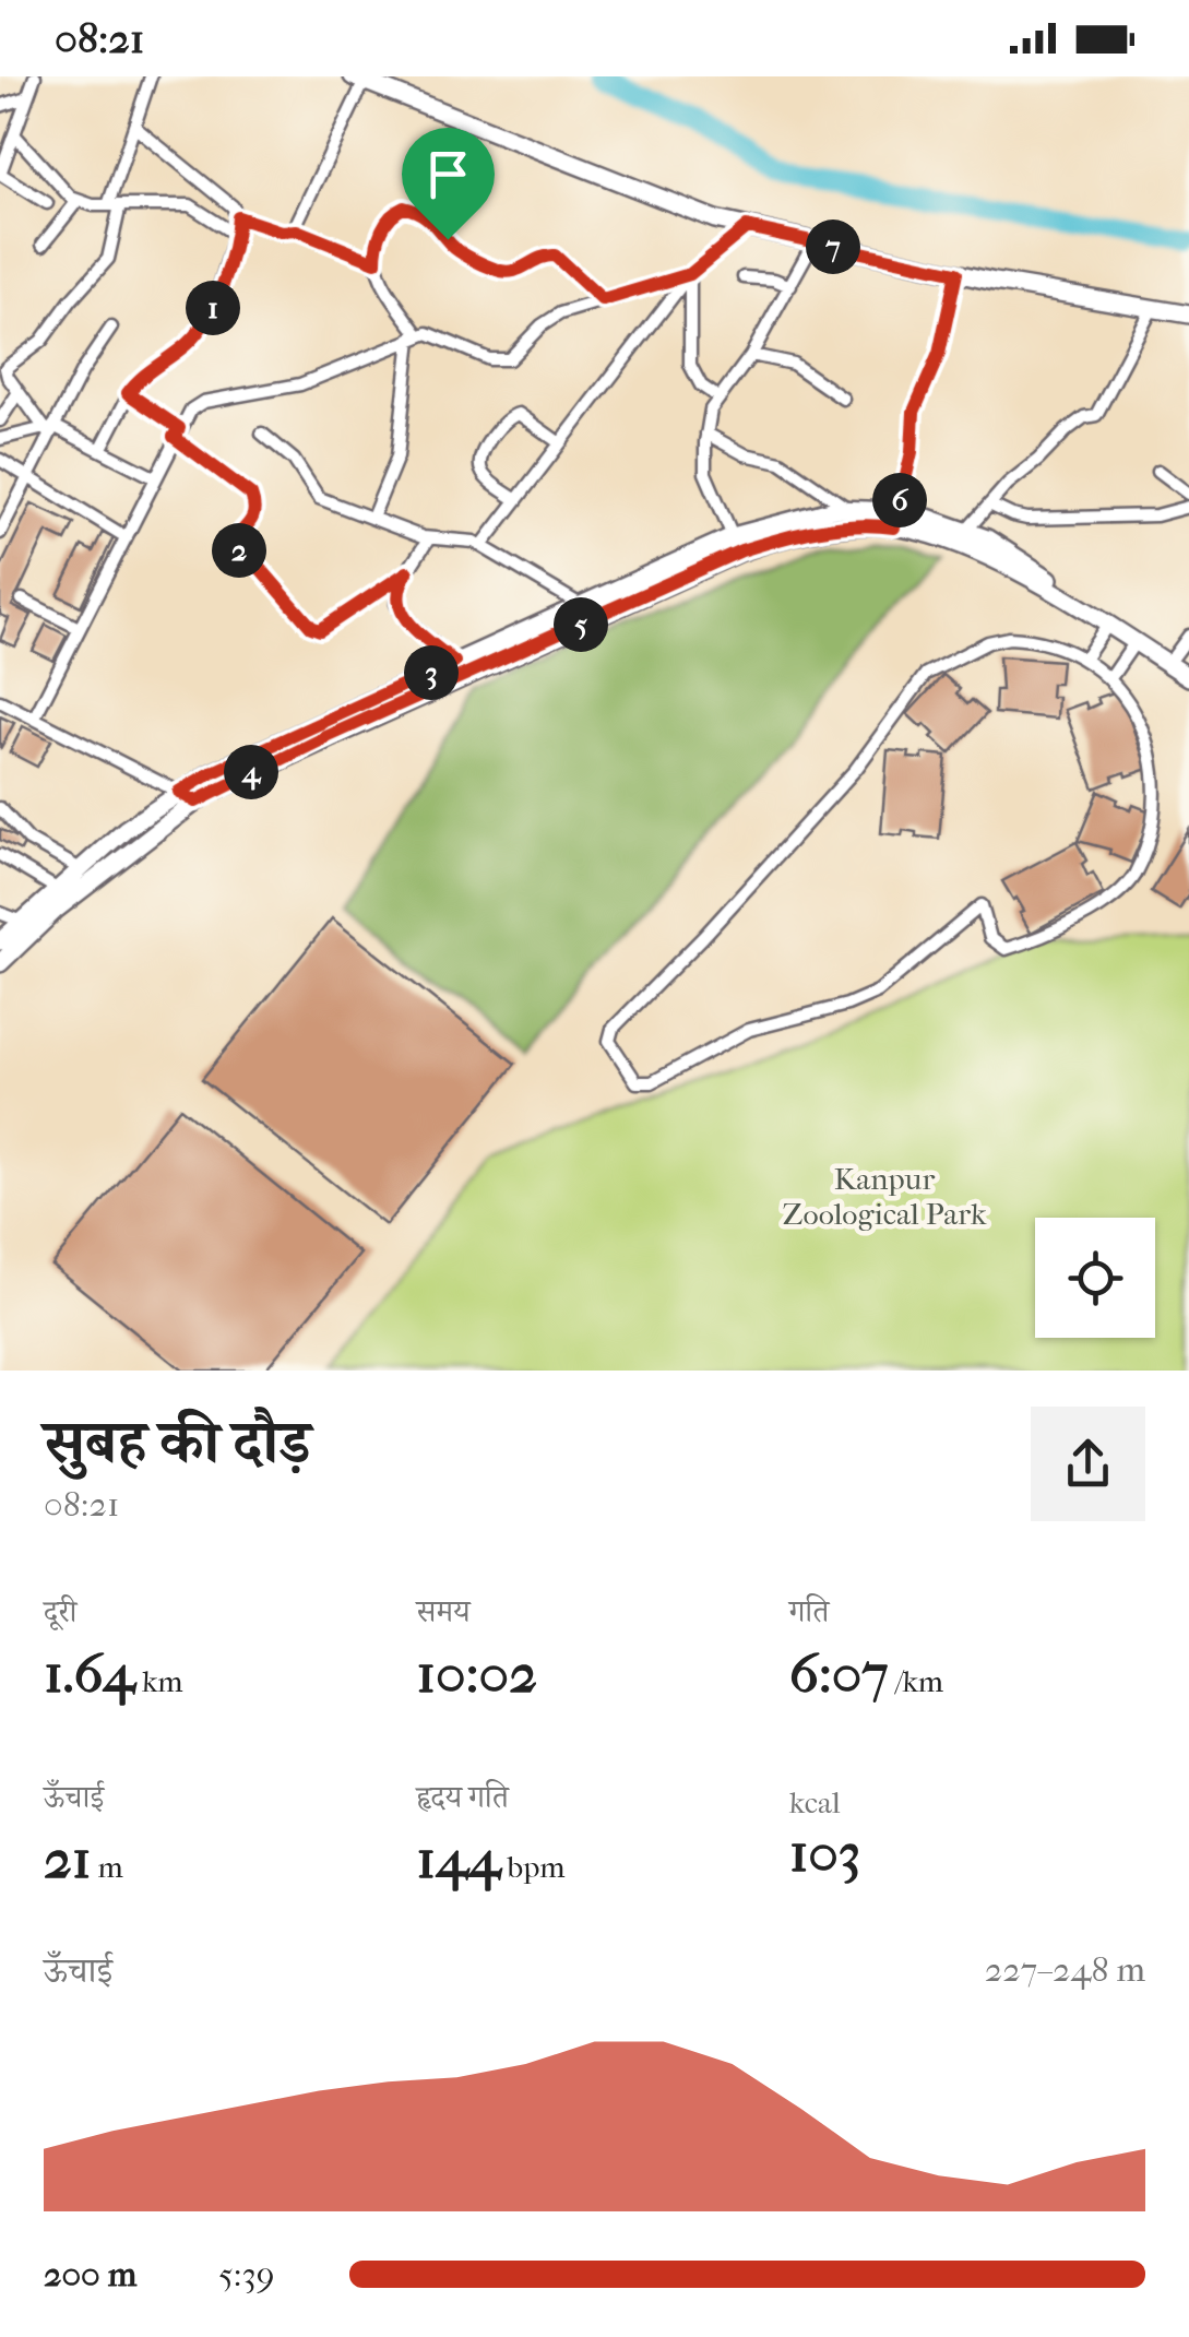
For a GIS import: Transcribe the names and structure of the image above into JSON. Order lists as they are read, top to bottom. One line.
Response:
{"parks":["Kanpur Zoological Park"],"page":{"status":"08:21","pins":["7","1","6","2","5","3","4"],"heading":["सुबह की दौड़","08:21"],"stats":[["दूरी","1.64 km"],["समय","10:02"],["गति","6:07 /km"],["ऊँचाई","21 m"],["हृदय गति","144 bpm"],["kcal","103"]],"chart":["ऊँचाई","227–248 m"],"list":[{"name":"200 m","note":"5:39"}]}}
